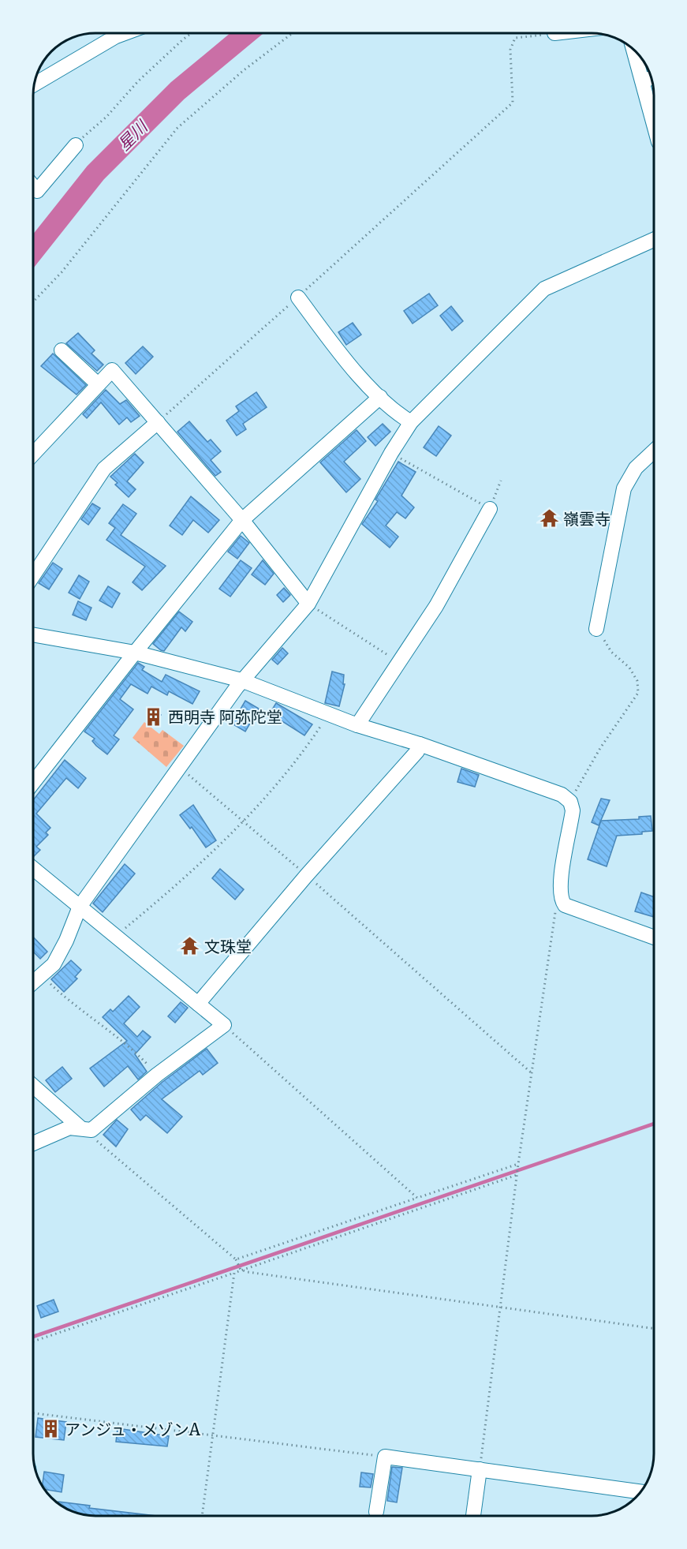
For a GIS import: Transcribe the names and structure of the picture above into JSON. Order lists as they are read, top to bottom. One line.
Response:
{"water":["星川"],"places":{"temple":["嶺雲寺","文珠堂"],"building":["西明寺 阿弥陀堂","アンジュ・メゾンA"]}}
